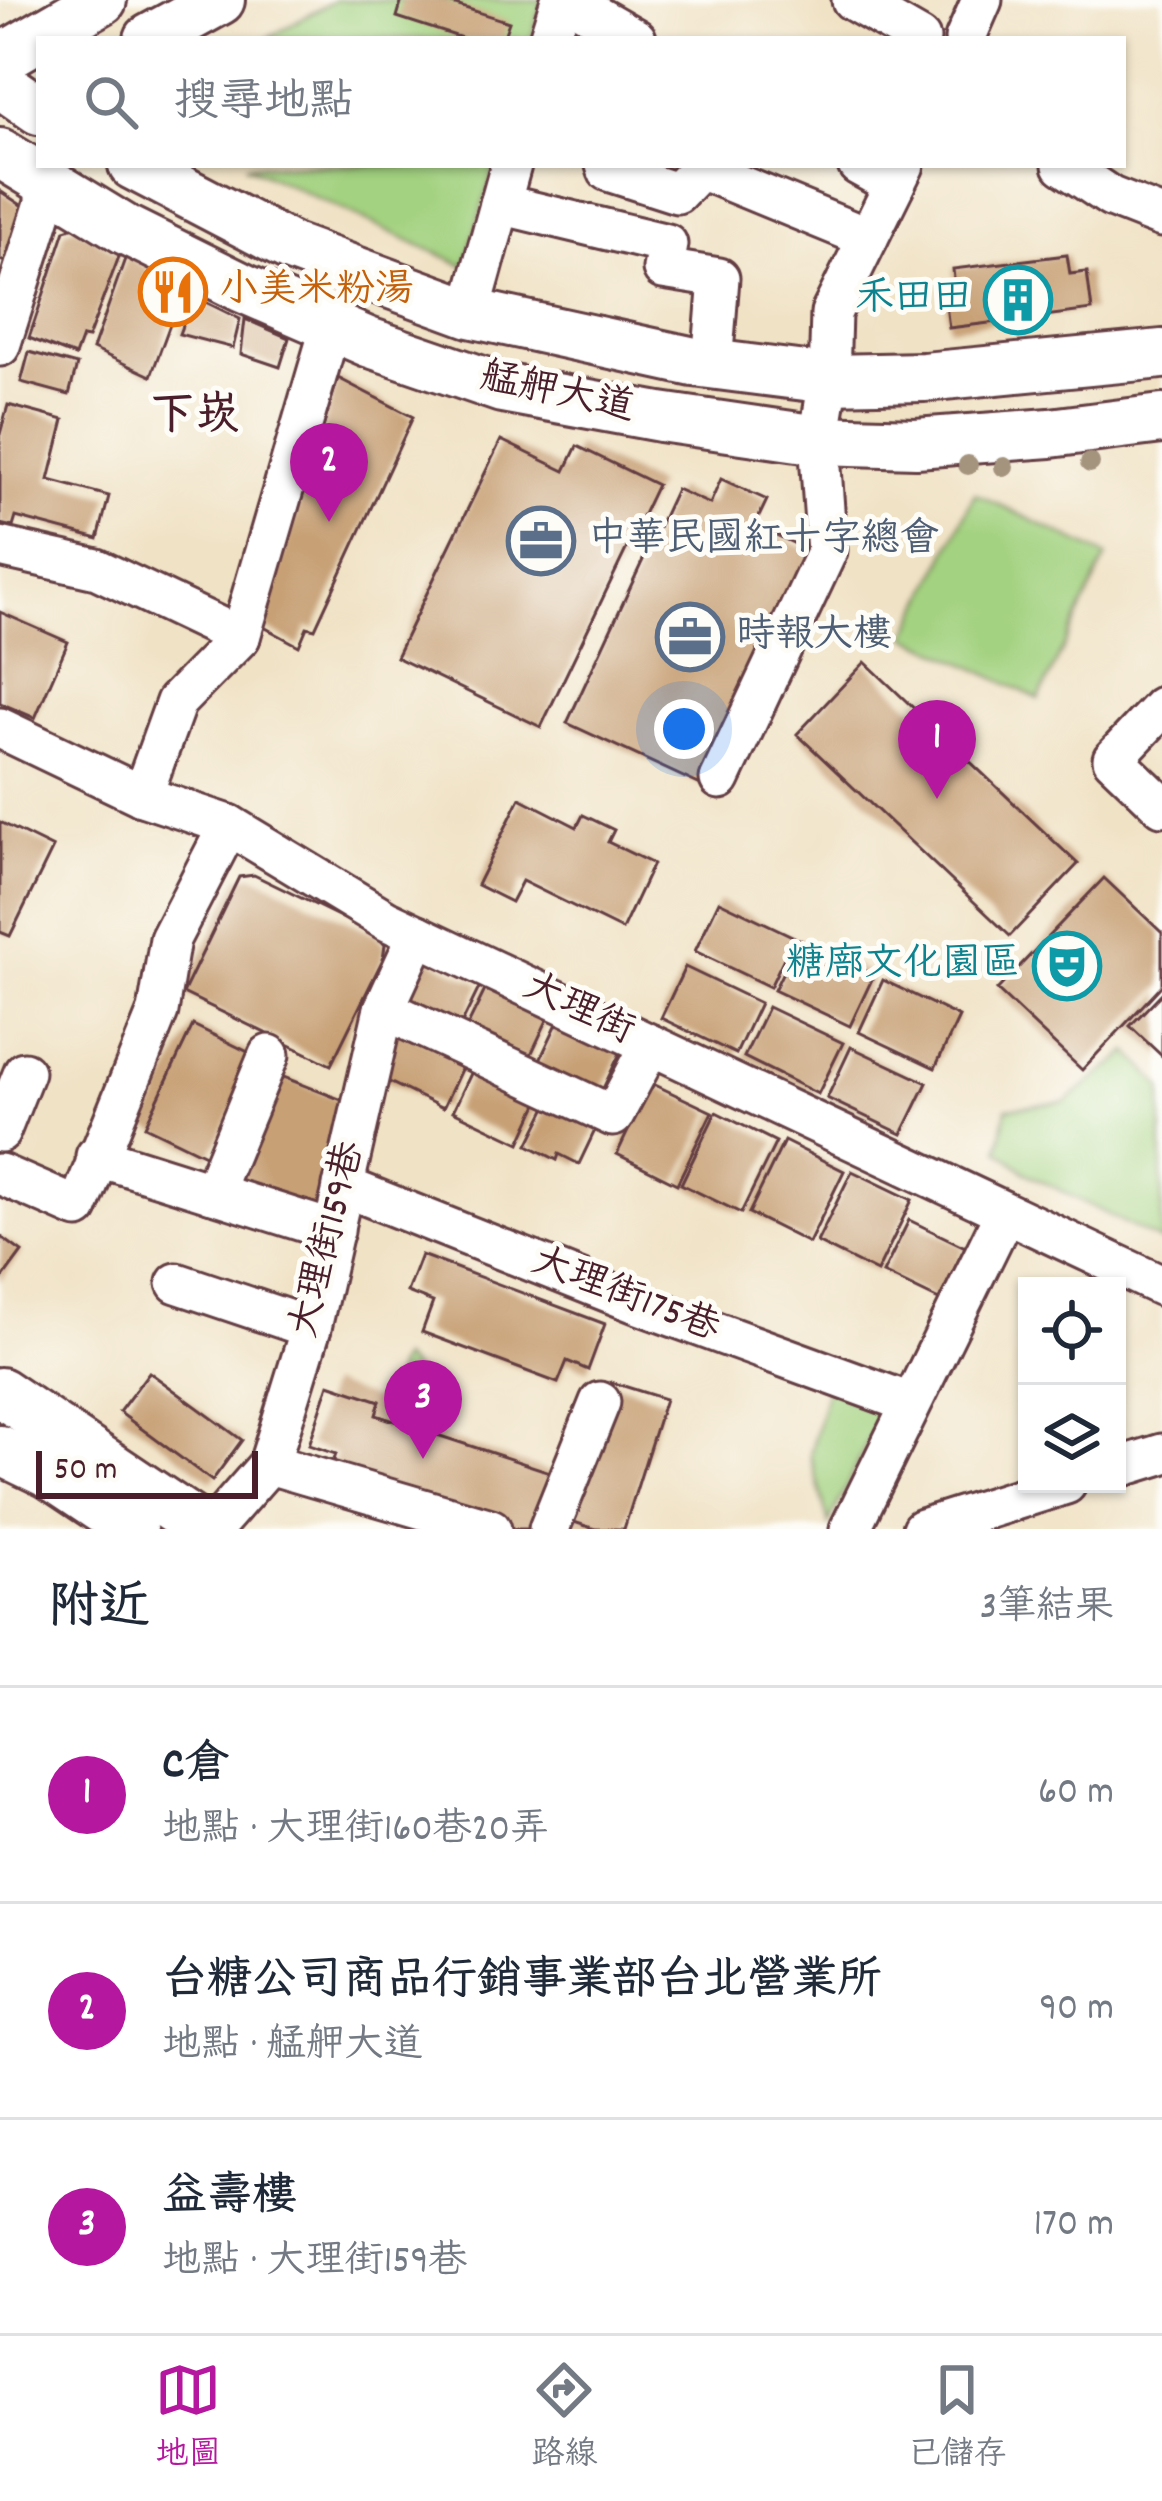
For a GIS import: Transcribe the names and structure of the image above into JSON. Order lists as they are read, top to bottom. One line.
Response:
{"streets":{"main road":["艋舺大道"],"street":["大理街","大理街159巷","大理街175巷"]},"crossings":[["大理街","大理街159巷"],["大理街159巷","大理街175巷"]],"districts":["下崁"],"places":{"restaurant":["小美米粉湯"],"building":["禾田田"],"office":["中華民國紅十字總會","時報大樓"],"theatre":["糖廍文化園區"]},"scale_bar":"50 m","page":{"search":"搜尋地點","pins":["2","1","3"],"scale":"50 m","heading":["附近","3筆結果"],"list":[{"mark":"1","name":"C倉","note":"地點 · 大理街160巷20弄","value":"60 m"},{"mark":"2","name":"台糖公司商品行銷事業部台北營業所","note":"地點 · 艋舺大道","value":"90 m"},{"mark":"3","name":"益壽樓","note":"地點 · 大理街159巷","value":"170 m"}],"nav":["地圖","路線","已儲存"]}}
